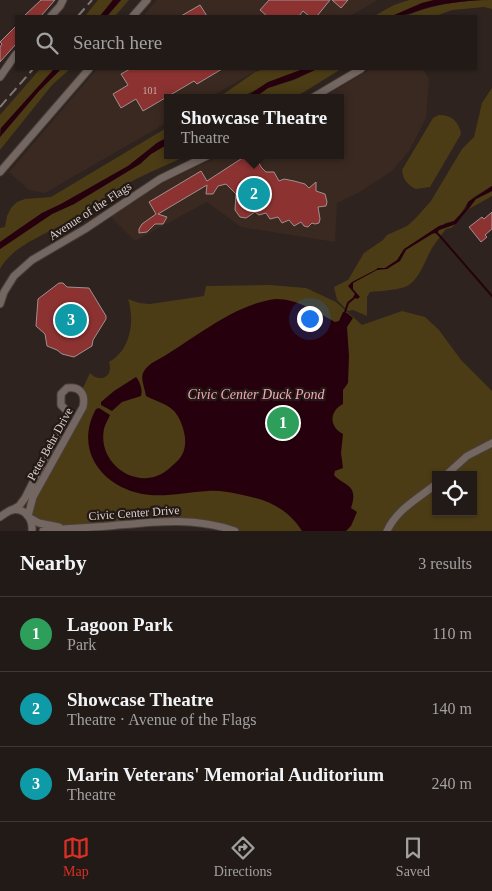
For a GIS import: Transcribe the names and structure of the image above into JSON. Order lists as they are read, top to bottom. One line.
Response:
{"streets":{"street":["Avenue of the Flags","Peter Behr Drive","Civic Center Drive"]},"crossings":[["Peter Behr Drive","Civic Center Drive"]],"water":["Civic Center Duck Pond"],"house_numbers":["101"],"page":{"search":"Search here","popup":["Showcase Theatre","Theatre"],"pins":["2","3","1"],"heading":["Nearby","3 results"],"list":[{"mark":"1","name":"Lagoon Park","note":"Park","value":"110 m"},{"mark":"2","name":"Showcase Theatre","note":"Theatre · Avenue of the Flags","value":"140 m"},{"mark":"3","name":"Marin Veterans' Memorial Auditorium","note":"Theatre","value":"240 m"}],"nav":["Map","Directions","Saved"]}}
